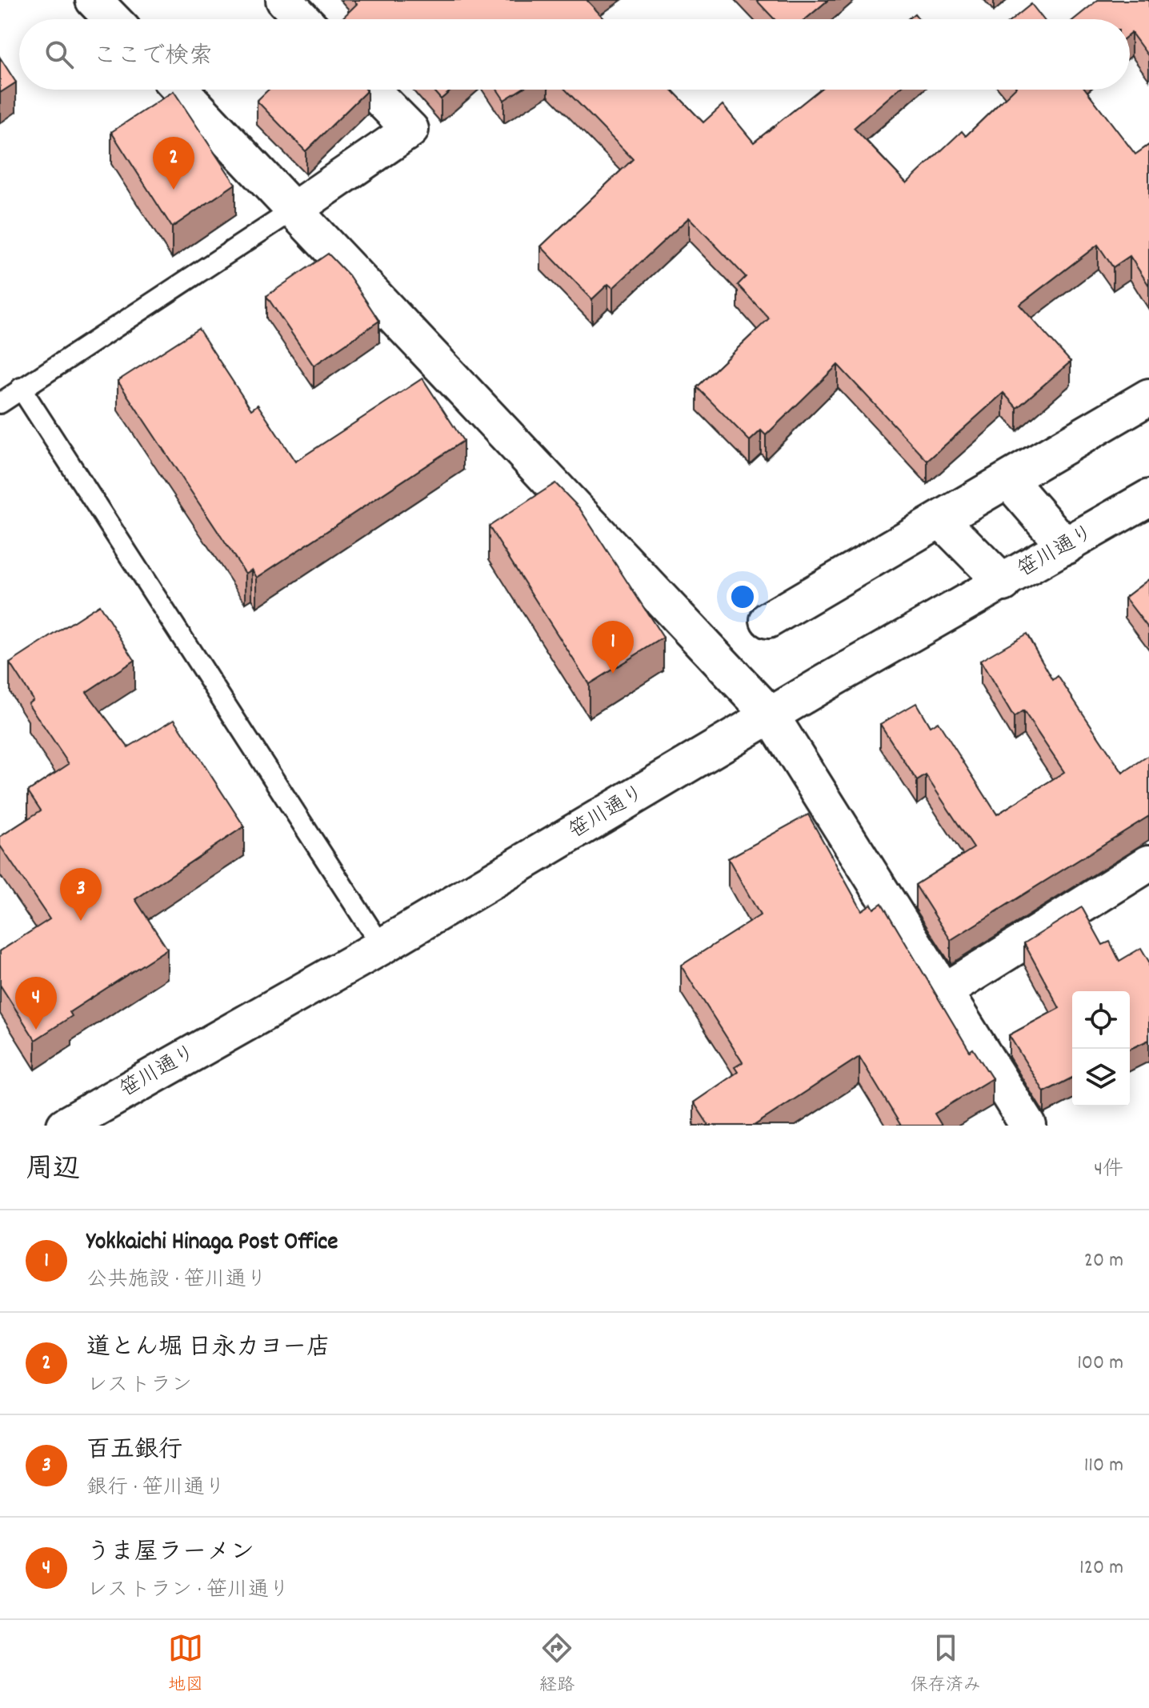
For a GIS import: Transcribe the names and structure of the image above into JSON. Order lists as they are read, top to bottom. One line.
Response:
{"streets":{"street":["笹川通り"]},"page":{"search":"ここで検索","pins":["2","1","3","4"],"heading":["周辺","4件"],"list":[{"mark":"1","name":"Yokkaichi Hinaga Post Office","note":"公共施設 · 笹川通り","value":"20 m"},{"mark":"2","name":"道とん堀 日永カヨー店","note":"レストラン","value":"100 m"},{"mark":"3","name":"百五銀行","note":"銀行 · 笹川通り","value":"110 m"},{"mark":"4","name":"うま屋ラーメン","note":"レストラン · 笹川通り","value":"120 m"}],"nav":["地図","経路","保存済み"]}}
